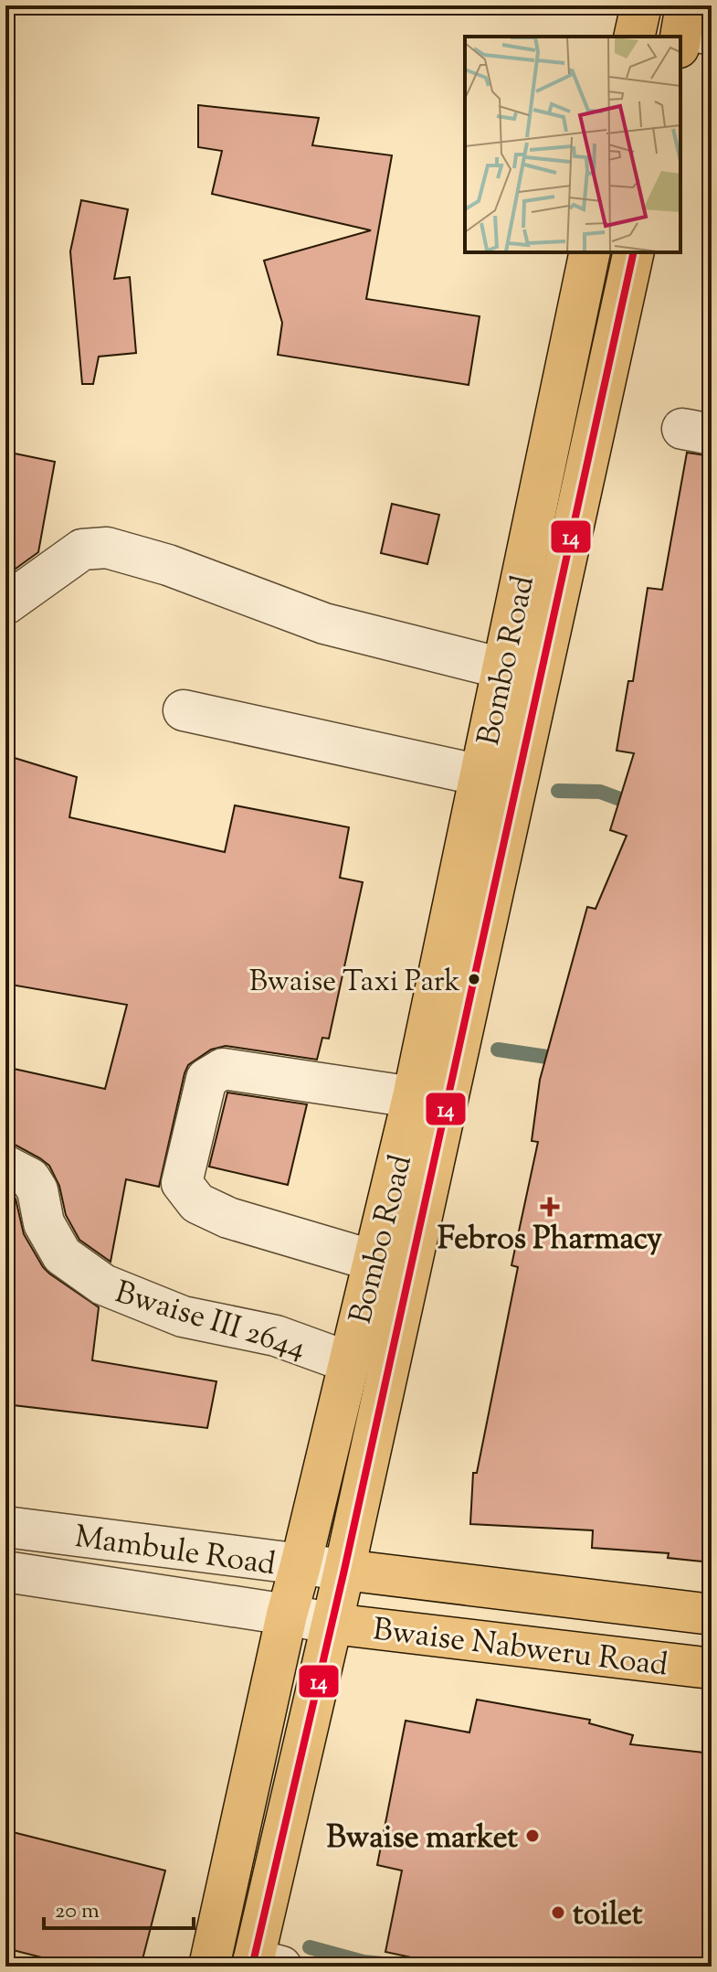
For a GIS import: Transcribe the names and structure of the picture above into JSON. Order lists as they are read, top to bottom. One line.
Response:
{"streets":{"main road":["Bombo Road","Bwaise Nabweru Road"],"street":["Bwaise III 2644","Mambule Road"]},"crossings":[["Bombo Road","Bwaise III 2644"],["Bombo Road","Mambule Road"],["Bombo Road","Bwaise Nabweru Road"],["Mambule Road","Bwaise Nabweru Road"]],"places":{"other":["Bwaise Taxi Park","Bwaise market","toilet"],"health":["Febros Pharmacy"]},"lines":["transit line 14"],"scale_bar":"20 m"}
